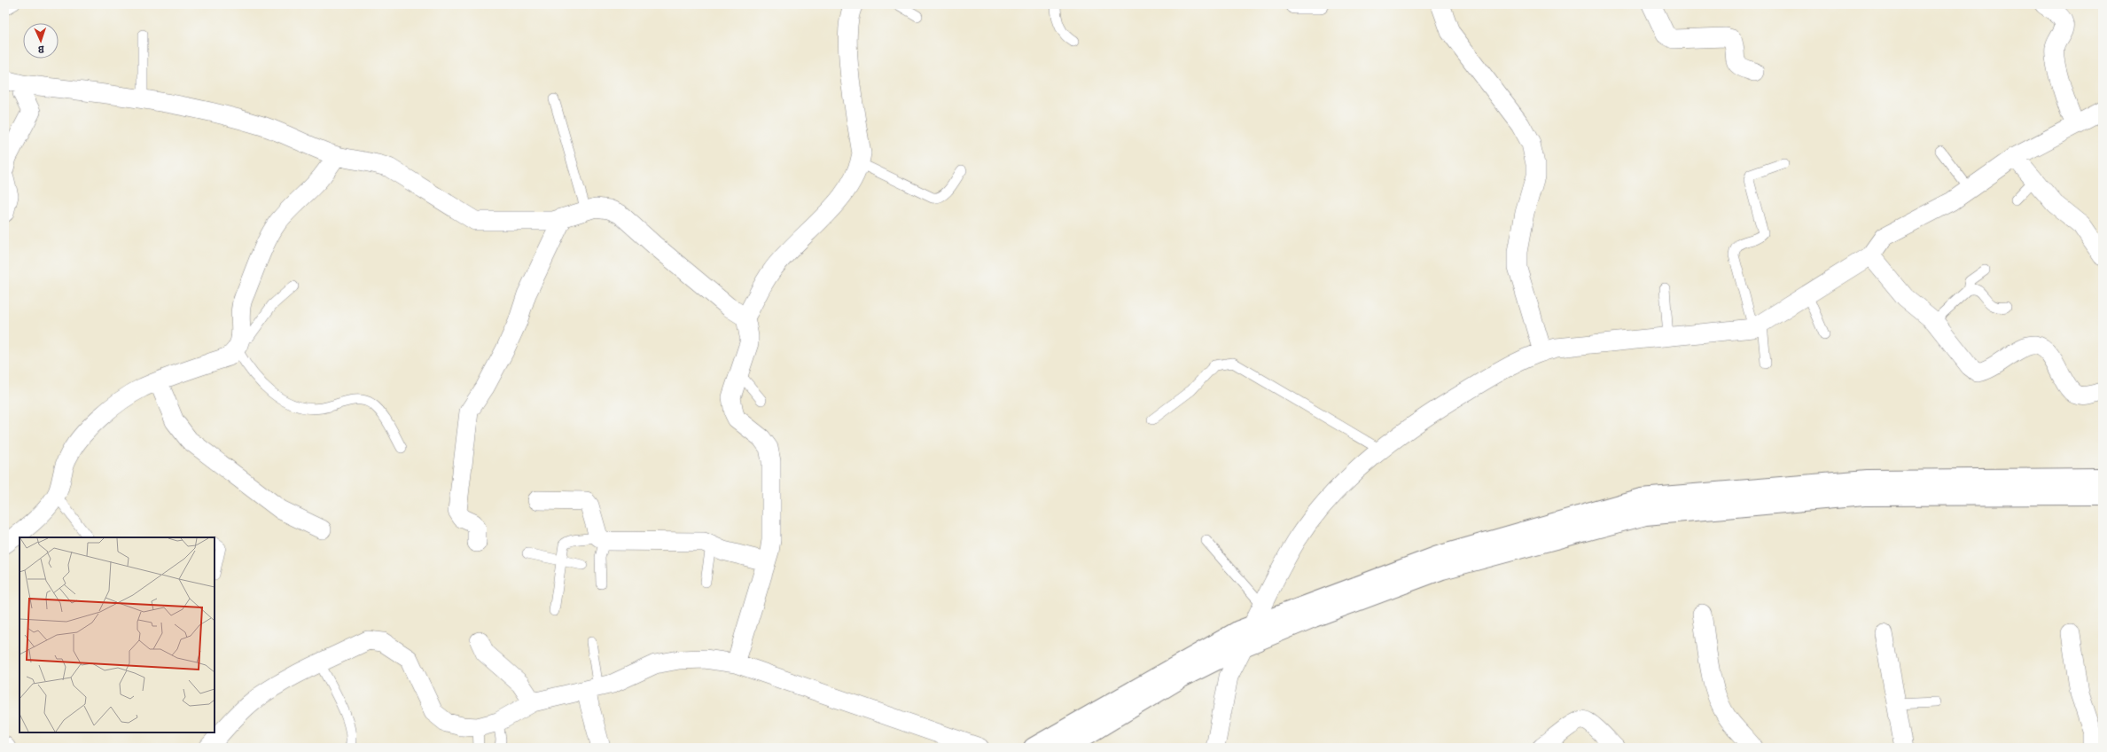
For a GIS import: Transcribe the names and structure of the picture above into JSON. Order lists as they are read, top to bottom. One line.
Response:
{"north":"bottom"}
